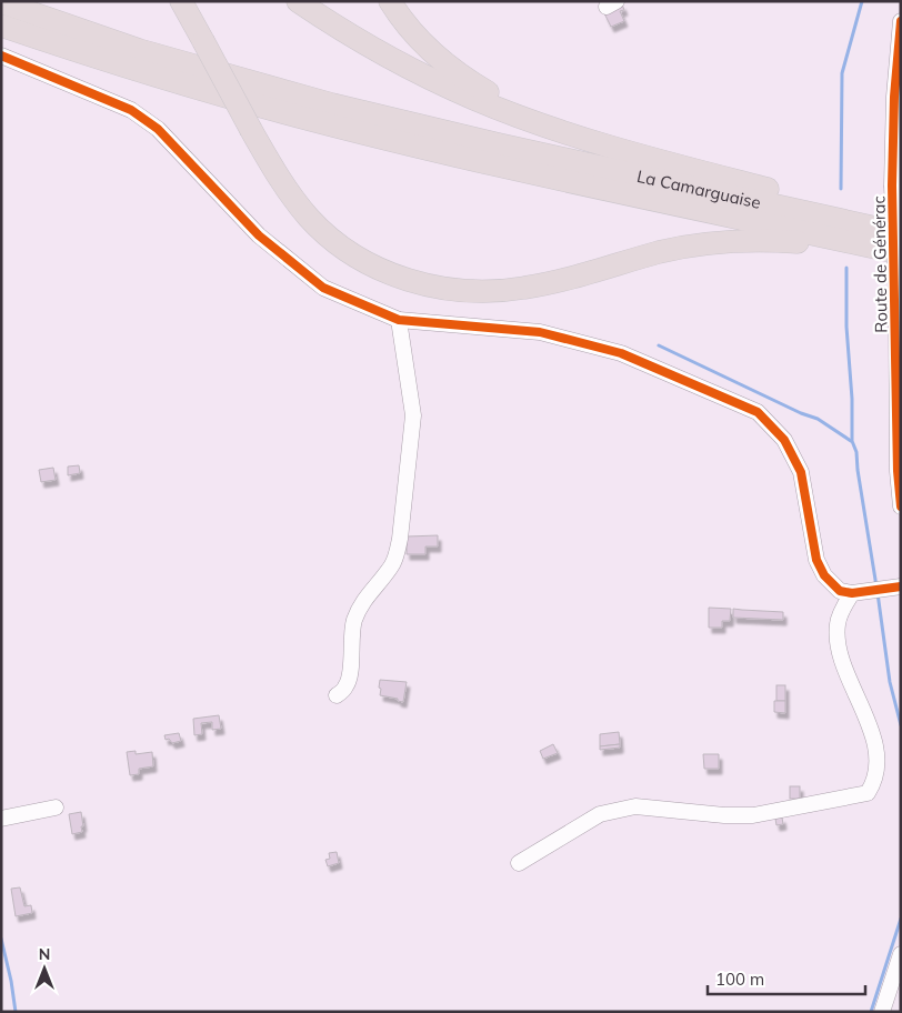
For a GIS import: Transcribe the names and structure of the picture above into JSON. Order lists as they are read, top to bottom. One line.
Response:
{"streets":{"highway":["La Camarguaise"],"street":["Route de Générac"]},"scale_bar":"100 m","north":"top"}
